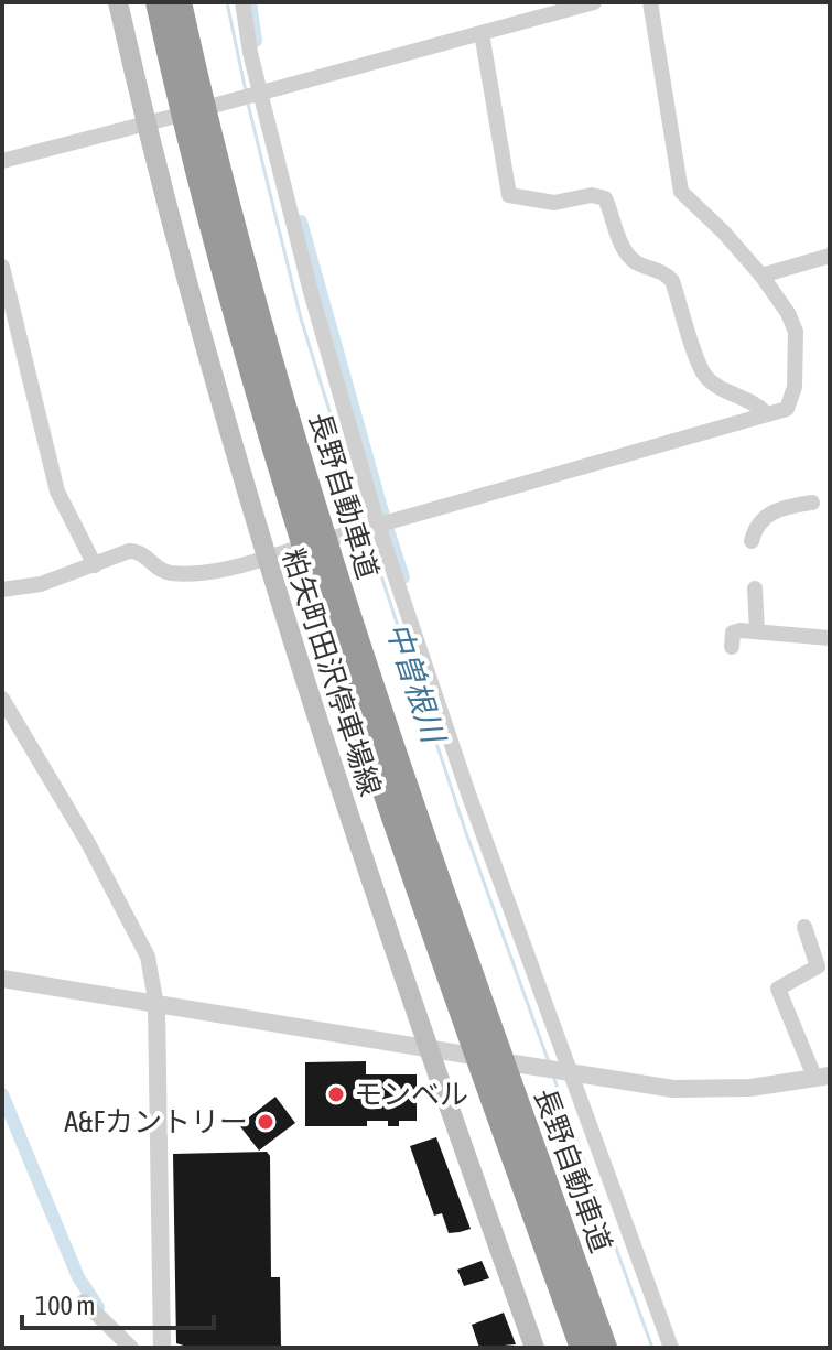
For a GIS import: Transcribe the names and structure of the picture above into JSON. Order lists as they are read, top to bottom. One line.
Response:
{"streets":{"highway":["長野自動車道"],"main road":["粕矢町田沢停車場線"]},"water":["中曽根川"],"places":["モンベル","A&Fカントリー"],"scale_bar":"100 m"}
